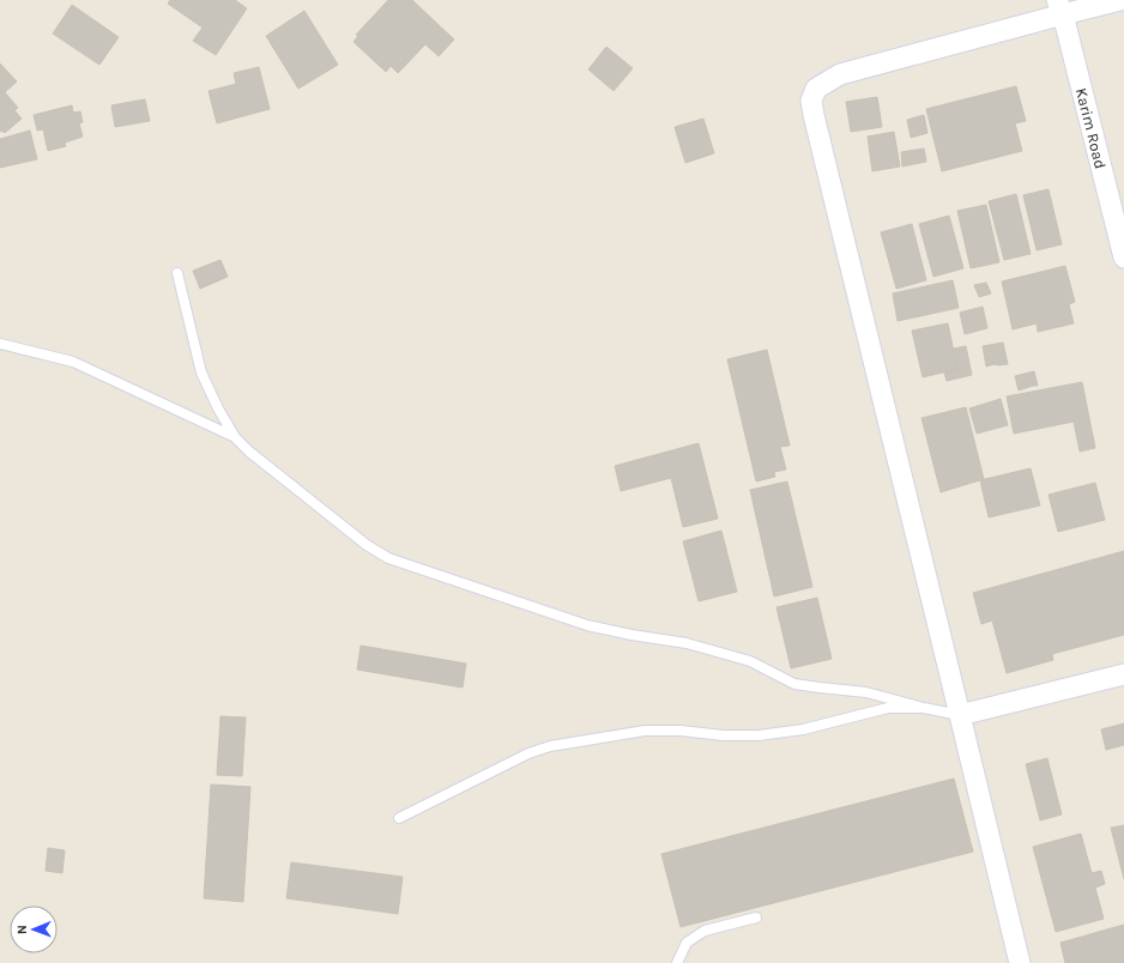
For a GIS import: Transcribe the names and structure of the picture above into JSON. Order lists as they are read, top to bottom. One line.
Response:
{"streets":{"street":["Karim Road"]},"north":"left"}
